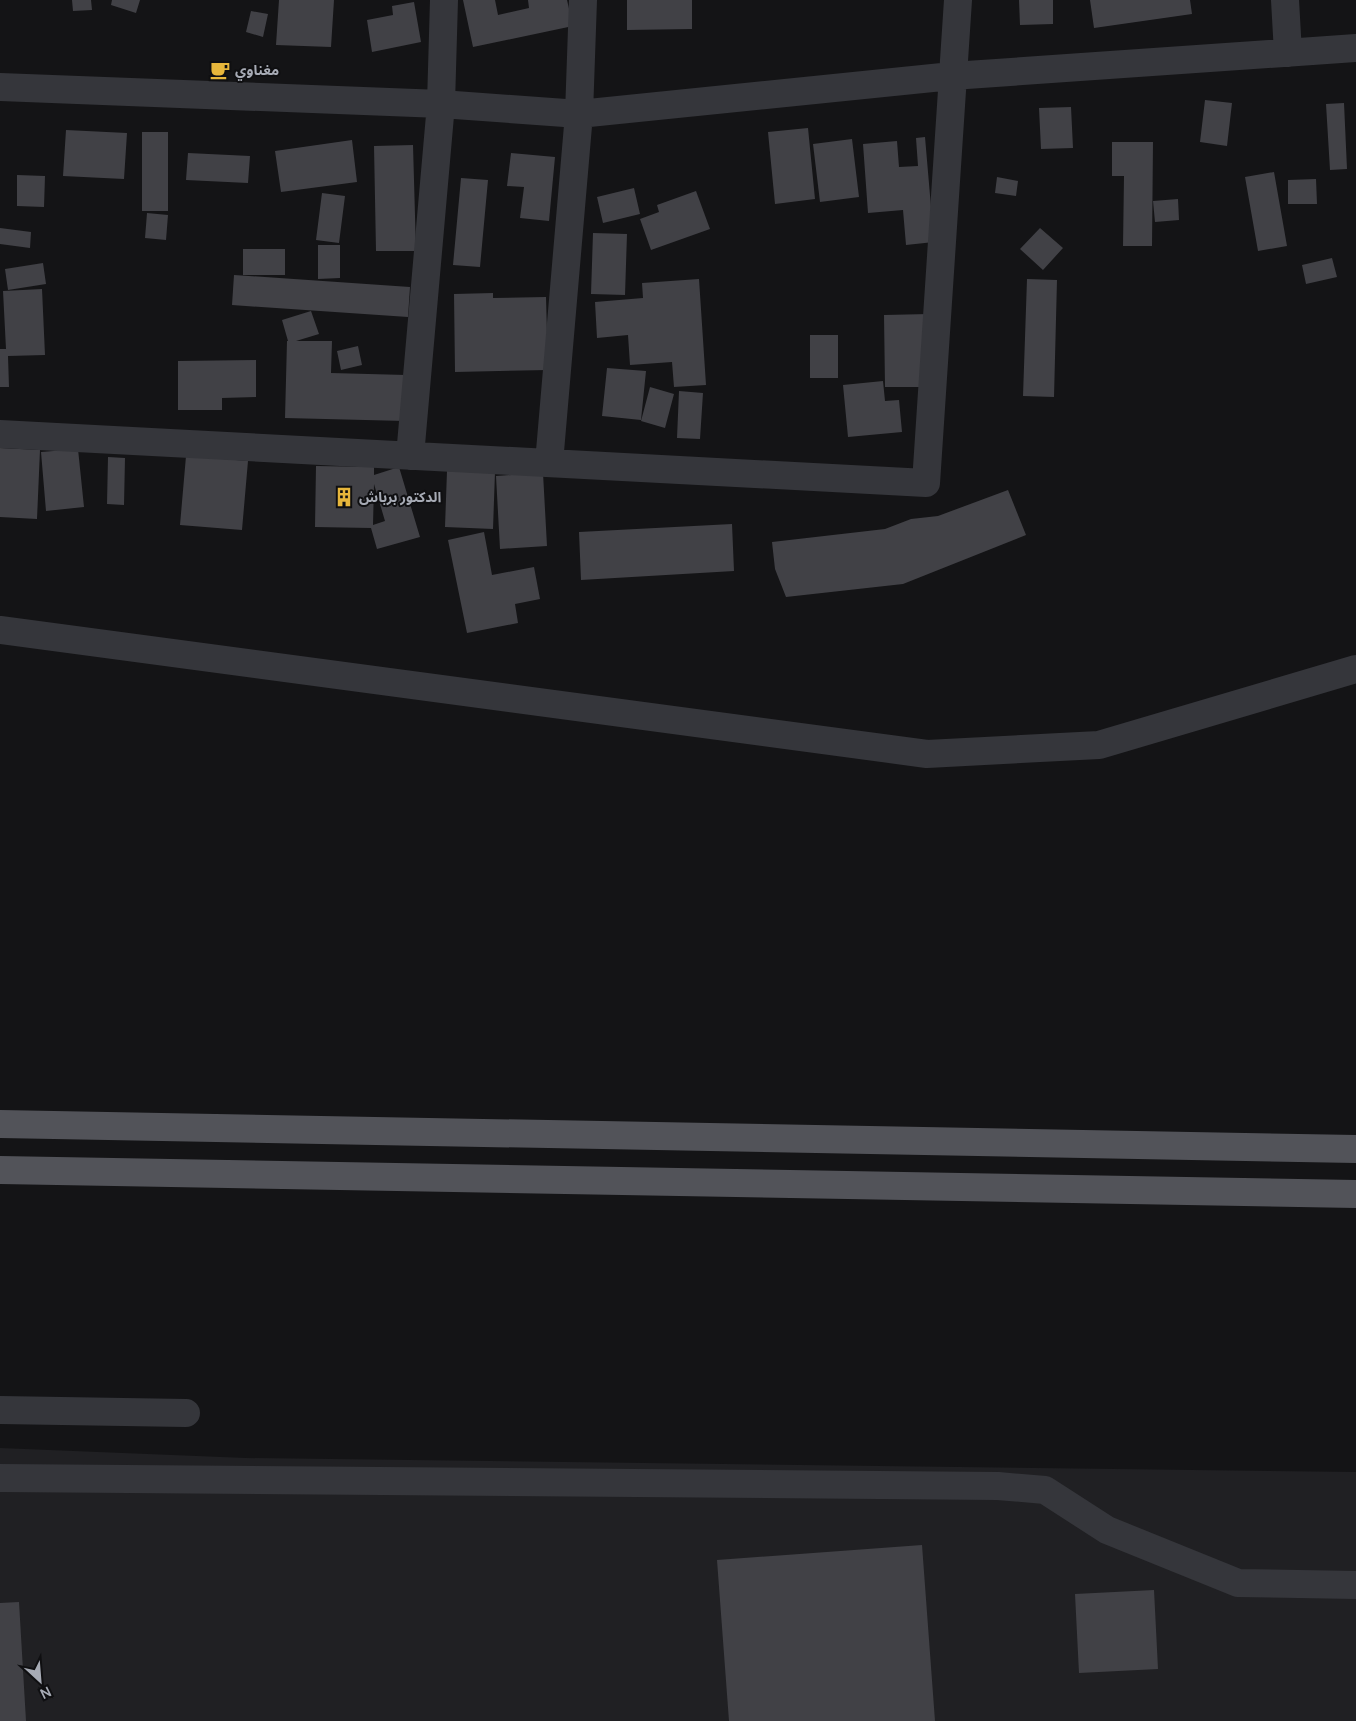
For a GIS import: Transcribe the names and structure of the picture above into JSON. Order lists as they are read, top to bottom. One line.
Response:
{"places":{"cafe":["مغناوي"],"building":["الدكتور برباش"]},"north":"bottom right"}
